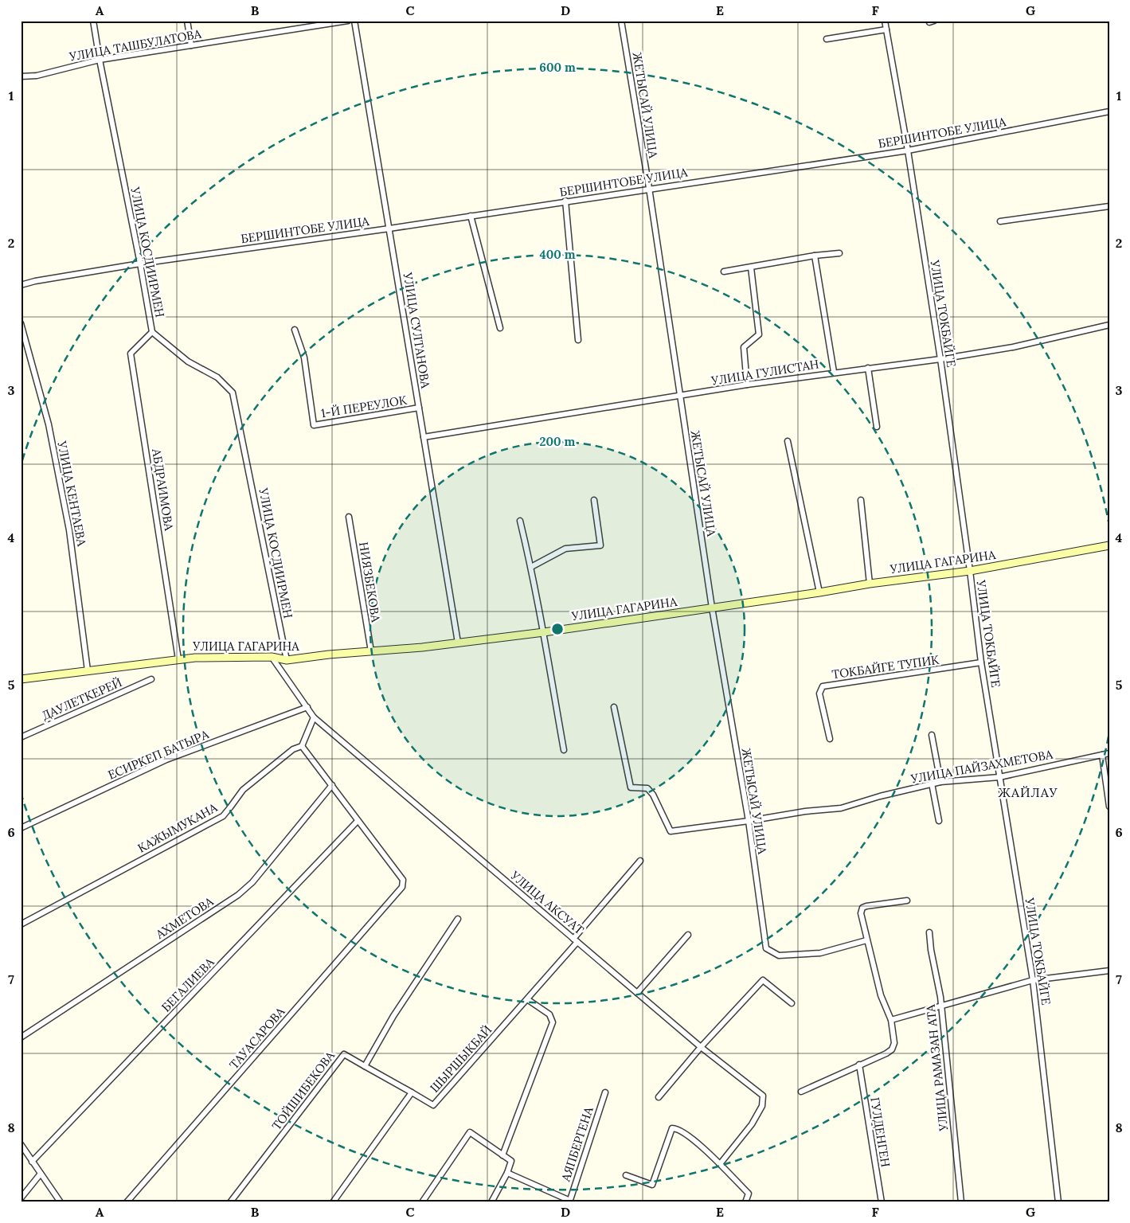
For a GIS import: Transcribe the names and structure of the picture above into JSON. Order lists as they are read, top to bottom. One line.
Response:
{"streets":{"main road":["УЛИЦА ГАГАРИНА"],"street":["УЛИЦА ТАШБУЛАТОВА","ЖЕТЫСАЙ УЛИЦА","БЕРШИНТОБЕ УЛИЦА","УЛИЦА КОСДИИРМЕН","УЛИЦА ТОКБАЙГЕ","УЛИЦА СУЛТАНОВА","УЛИЦА ГУЛИСТАН","1-Й ПЕРЕУЛОК","АБДРАИМОВА","УЛИЦА КЕНТАЕВА","НИЯЗБЕКОВА","ТОКБАЙГЕ ТУПИК","ДАУЛЕТКЕРЕЙ","ЕСИРКЕП БАТЫРА","УЛИЦА ПАЙЗАХМЕТОВА","КАЖЫМУКАНА","УЛИЦА АКСУАТ","АХМЕТОВА","БЕГАЛИЕВА","ТАУАСАРОВА","ШЫРШЫКБАЙ","УЛИЦА РАМАЗАН АТА","ТОЙШИБЕКОВА","ГУЛДЕНГЕН","АЯПБЕРГЕНА"]},"crossings":[["УЛИЦА ТАШБУЛАТОВА","УЛИЦА КОСДИИРМЕН"],["ЖЕТЫСАЙ УЛИЦА","БЕРШИНТОБЕ УЛИЦА"],["ЖЕТЫСАЙ УЛИЦА","УЛИЦА ГУЛИСТАН"],["ЖЕТЫСАЙ УЛИЦА","УЛИЦА ГАГАРИНА"],["ЖЕТЫСАЙ УЛИЦА","УЛИЦА ПАЙЗАХМЕТОВА"],["БЕРШИНТОБЕ УЛИЦА","УЛИЦА КОСДИИРМЕН"],["БЕРШИНТОБЕ УЛИЦА","УЛИЦА ТОКБАЙГЕ"],["БЕРШИНТОБЕ УЛИЦА","УЛИЦА СУЛТАНОВА"],["УЛИЦА КОСДИИРМЕН","АБДРАИМОВА"],["УЛИЦА КОСДИИРМЕН","УЛИЦА ГАГАРИНА"],["УЛИЦА ТОКБАЙГЕ","УЛИЦА ГУЛИСТАН"],["УЛИЦА ТОКБАЙГЕ","УЛИЦА ГАГАРИНА"],["УЛИЦА ТОКБАЙГЕ","ТОКБАЙГЕ ТУПИК"],["УЛИЦА ТОКБАЙГЕ","УЛИЦА ПАЙЗАХМЕТОВА"],["УЛИЦА СУЛТАНОВА","УЛИЦА ГУЛИСТАН"],["УЛИЦА СУЛТАНОВА","1-Й ПЕРЕУЛОК"],["УЛИЦА СУЛТАНОВА","УЛИЦА ГАГАРИНА"],["АБДРАИМОВА","УЛИЦА ГАГАРИНА"],["УЛИЦА КЕНТАЕВА","УЛИЦА ГАГАРИНА"],["УЛИЦА ГАГАРИНА","НИЯЗБЕКОВА"],["УЛИЦА ГАГАРИНА","УЛИЦА АКСУАТ"],["ЕСИРКЕП БАТЫРА","УЛИЦА АКСУАТ"],["УЛИЦА АКСУАТ","ШЫРШЫКБАЙ"],["БЕГАЛИЕВА","ТАУАСАРОВА"]],"districts":["ЖАЙЛАУ"],"grid":{"columns":["A","B","C","D","E","F","G"],"rows":["1","2","3","4","5","6","7","8"]},"rings":["600 m","400 m","200 m"]}
